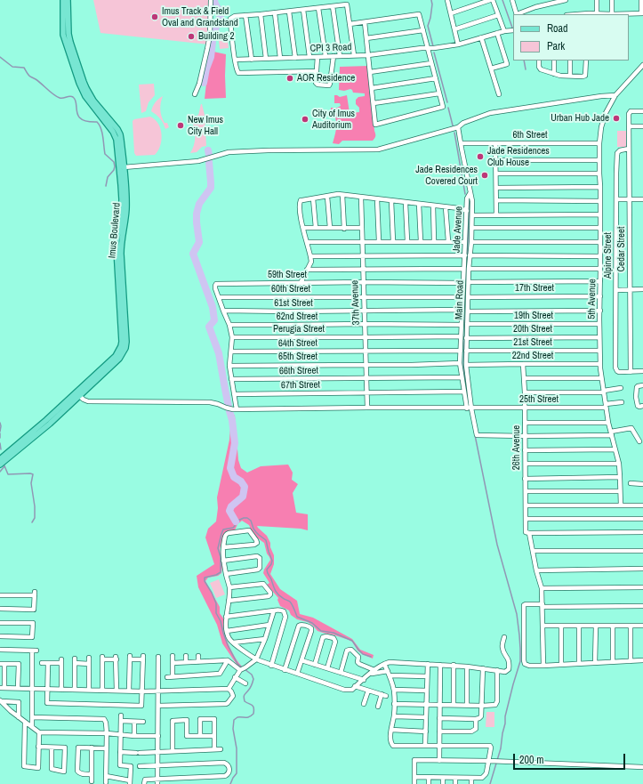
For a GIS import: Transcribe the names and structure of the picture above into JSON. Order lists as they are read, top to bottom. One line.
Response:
{"streets":{"main road":["Imus Boulevard"],"street":["CPI 3 Road","6th Street","Jade Avenue","Cedar Street","Alpine Street","59th Street","17th Street","60th Street","5th Avenue","Main Road","37th Avenue","61st Street","19th Street","62nd Street","Perugia Street","20th Street","21st Street","64th Street","22nd Street","65th Street","66th Street","67th Street","25th Street","26th Avenue"]},"crossings":[["6th Street","Jade Avenue"],["6th Street","5th Avenue"],["Jade Avenue","59th Street"],["Jade Avenue","60th Street"],["Jade Avenue","Main Road"],["Jade Avenue","61st Street"],["Jade Avenue","62nd Street"],["Jade Avenue","Perugia Street"],["Jade Avenue","64th Street"],["Jade Avenue","65th Street"],["Jade Avenue","66th Street"],["Jade Avenue","67th Street"],["Jade Avenue","25th Street"],["Imus Boulevard","25th Street"],["Cedar Street","Alpine Street"],["59th Street","60th Street"],["59th Street","37th Avenue"],["17th Street","5th Avenue"],["17th Street","Main Road"],["60th Street","37th Avenue"],["5th Avenue","19th Street"],["5th Avenue","20th Street"],["5th Avenue","21st Street"],["5th Avenue","22nd Street"],["5th Avenue","25th Street"],["Main Road","19th Street"],["Main Road","20th Street"],["Main Road","21st Street"],["Main Road","22nd Street"],["Main Road","25th Street"],["37th Avenue","61st Street"],["37th Avenue","62nd Street"],["37th Avenue","Perugia Street"],["37th Avenue","64th Street"],["37th Avenue","65th Street"],["37th Avenue","66th Street"],["37th Avenue","67th Street"],["37th Avenue","25th Street"],["22nd Street","26th Avenue"],["25th Street","26th Avenue"]],"places":["Imus Track & Field Oval and Grandstand","Building 2","AOR Residence","Urban Hub Jade","City of Imus Auditorium","New Imus City Hall","Jade Residences Club House","Jade Residences Covered Court"],"legend":["Road","Park"],"scale_bar":"200 m"}
